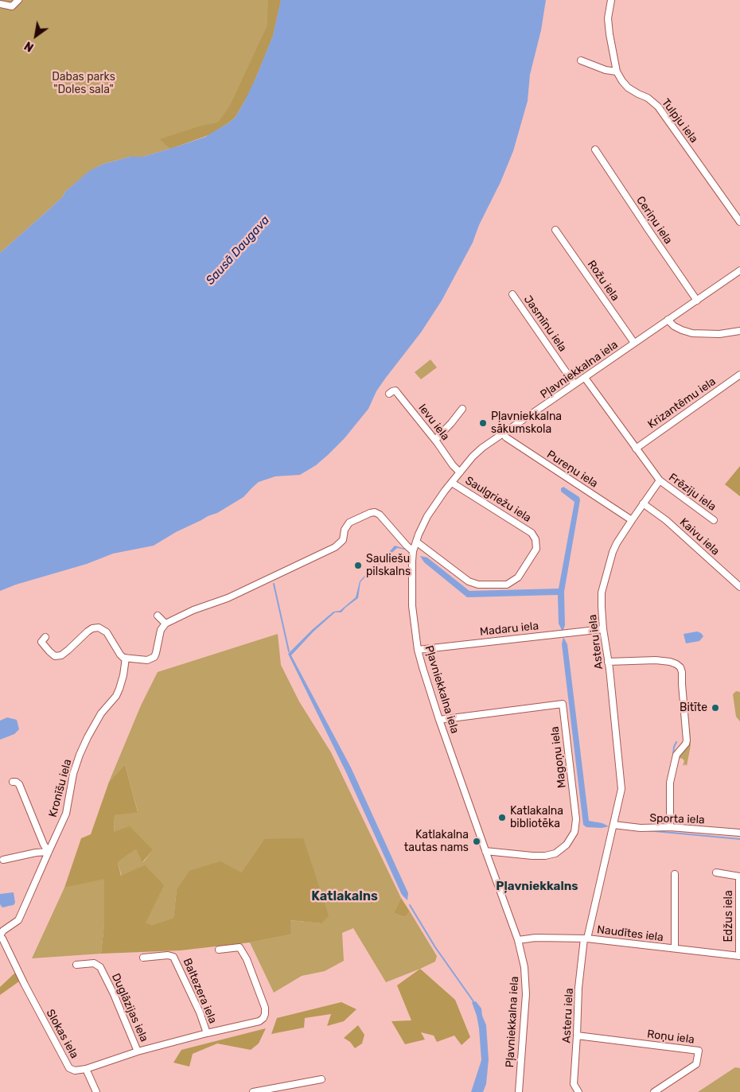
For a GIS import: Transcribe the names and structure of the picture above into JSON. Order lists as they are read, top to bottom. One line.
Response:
{"streets":{"street":["Tulpju iela","Ceriņu iela","Rožu iela","Jasmīnu iela","Pļavniekkalna iela","Krizantēmu iela","Ievu iela","Pureņu iela","Frēziju iela","Saulgriežu iela","Kaivu iela","Madaru iela","Asteru iela","Magoņu iela","Kronīšu iela","Sporta iela","Edžus iela","Naudītes iela","Baltezera iela","Duglāzijas iela","Slokas iela","Roņu iela"]},"crossings":[["Ceriņu iela","Pļavniekkalna iela"],["Rožu iela","Pļavniekkalna iela"],["Jasmīnu iela","Pļavniekkalna iela"],["Pļavniekkalna iela","Ievu iela"],["Pļavniekkalna iela","Pureņu iela"],["Pļavniekkalna iela","Saulgriežu iela"],["Pļavniekkalna iela","Madaru iela"],["Pļavniekkalna iela","Magoņu iela"],["Pļavniekkalna iela","Naudītes iela"],["Pureņu iela","Asteru iela"],["Frēziju iela","Asteru iela"],["Kaivu iela","Asteru iela"],["Madaru iela","Asteru iela"],["Asteru iela","Sporta iela"],["Asteru iela","Naudītes iela"],["Asteru iela","Roņu iela"],["Kronīšu iela","Slokas iela"],["Edžus iela","Naudītes iela"],["Baltezera iela","Duglāzijas iela"],["Duglāzijas iela","Slokas iela"]],"districts":["Pļavniekkalns","Katlakalns"],"water":["Sausā Daugava"],"parks":["Dabas parks \"Doles sala\""],"places":["Pļavniekkalna sākumskola","Sauliešu pilskalns","Bitīte","Katlakalna bibliotēka","Katlakalna tautas nams"],"north":"bottom left"}
